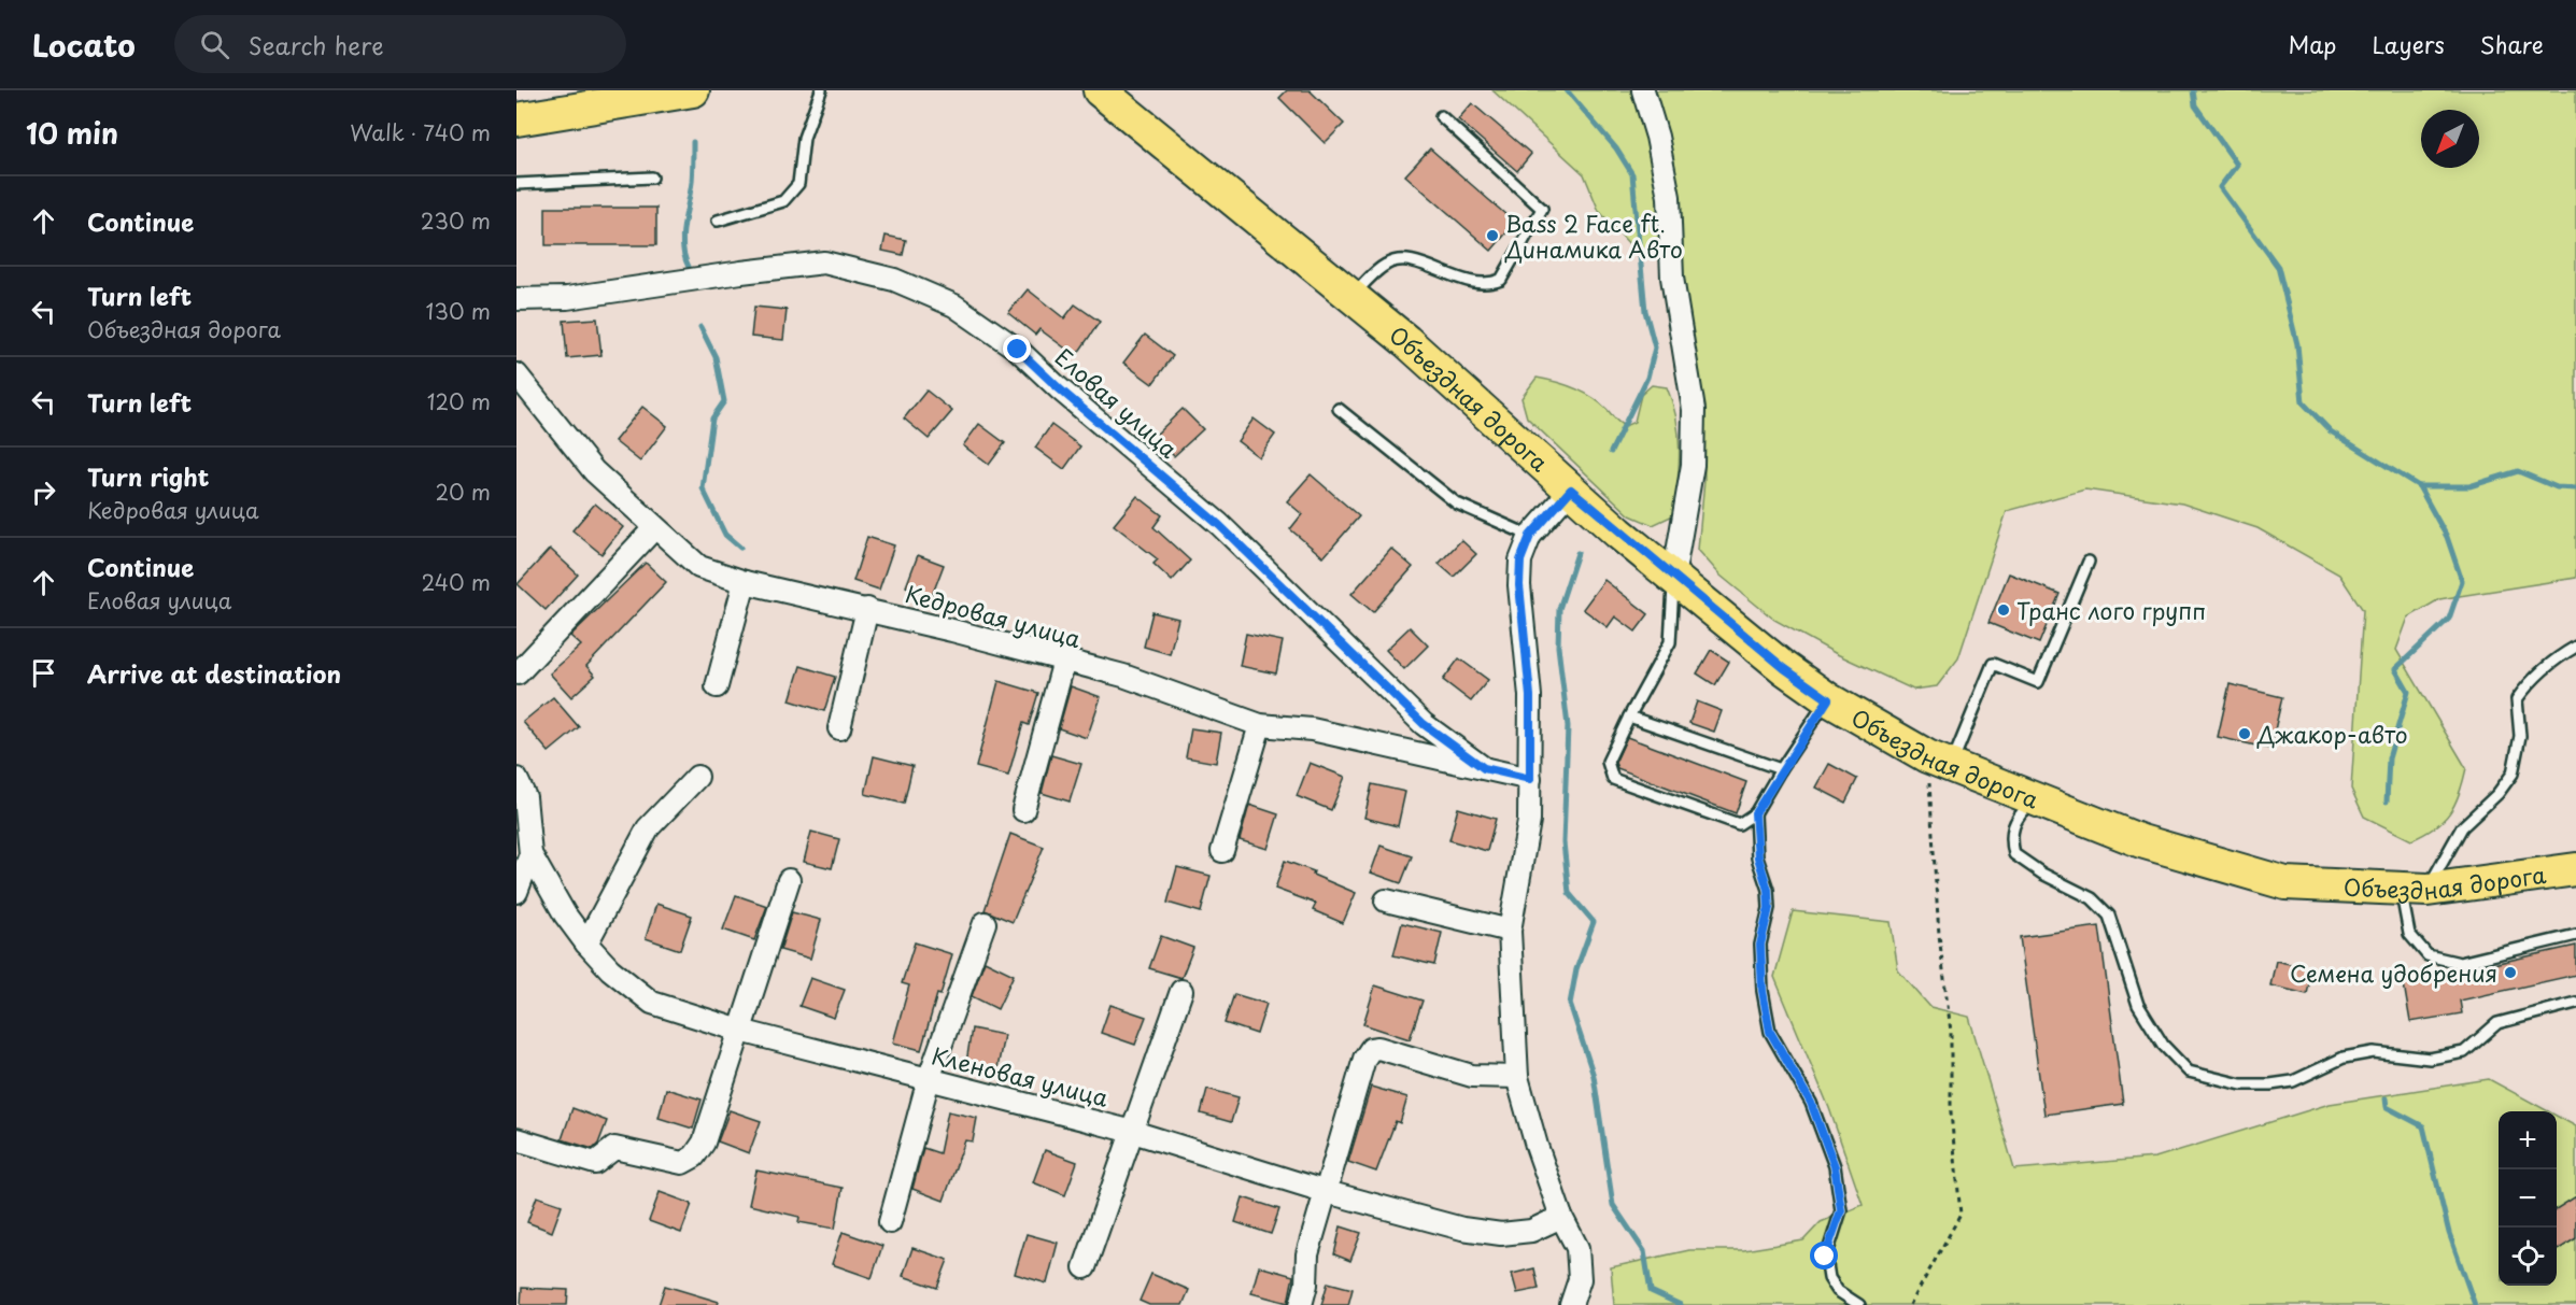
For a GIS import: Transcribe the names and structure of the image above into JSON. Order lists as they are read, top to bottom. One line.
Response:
{"streets":{"main road":["Объездная дорога"],"street":["Еловая улица","Кедровая улица","Кленовая улица"]},"crossings":[["Еловая улица","Кедровая улица"]],"places":["Bass 2 Face ft. Динамика Авто","Транс лого групп","Джакор-авто","Семена удобрения"],"north":"bottom left","page":{"header":"Locato","search":"Search here","nav":["Map","Layers","Share"],"heading":["10 min","Walk · 740 m"],"list":[["Continue","230 m"],["Turn left","Объездная дорога","130 m"],["Turn left","120 m"],["Turn right","Кедровая улица","20 m"],["Continue","Еловая улица","240 m"],"Arrive at destination"],"map_buttons":["+","−"]}}
